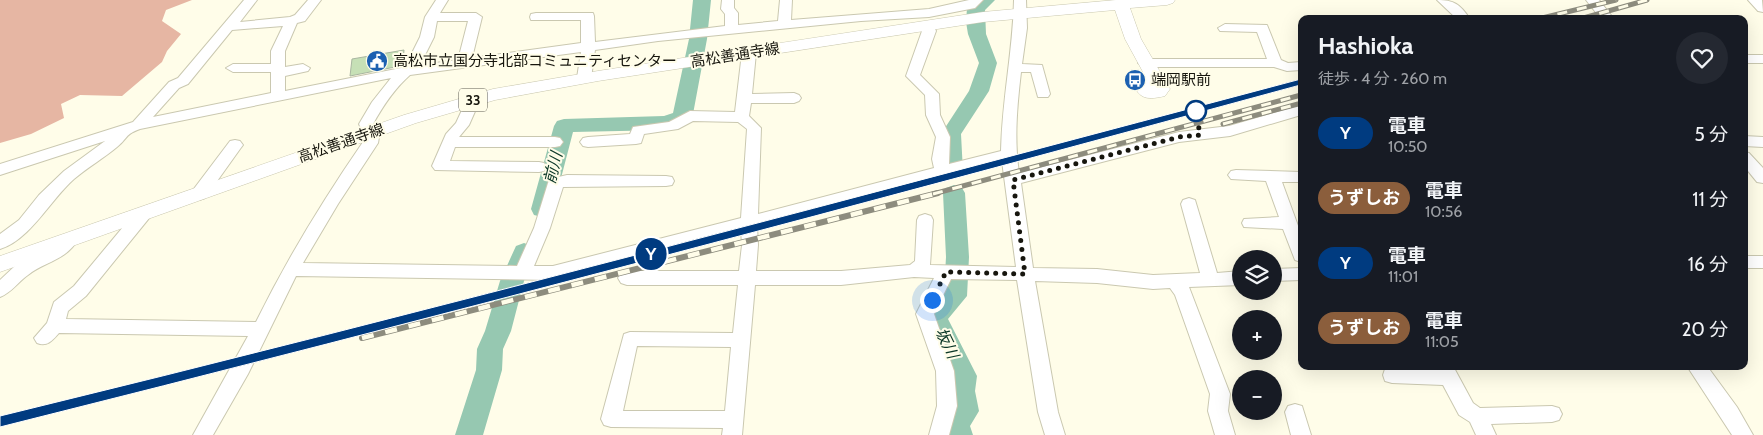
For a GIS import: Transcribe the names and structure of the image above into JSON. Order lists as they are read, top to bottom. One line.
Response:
{"streets":{"main road":["高松善通寺線","33"]},"water":["前川","坂川"],"places":{"public building":["高松市立国分寺北部コミュニティセンター"],"bus stop":["端岡駅前"]},"page":{"on_map":"Y","heading":["Hashioka","徒歩 · 4 分 · 260 m"],"list":[{"mark":"Y","name":"電車","note":"10:50","value":"5 分"},{"mark":"うずしお","name":"電車","note":"10:56","value":"11 分"},{"mark":"Y","name":"電車","note":"11:01","value":"16 分"},{"mark":"うずしお","name":"電車","note":"11:05","value":"20 分"}],"map_buttons":["+","−"]}}
